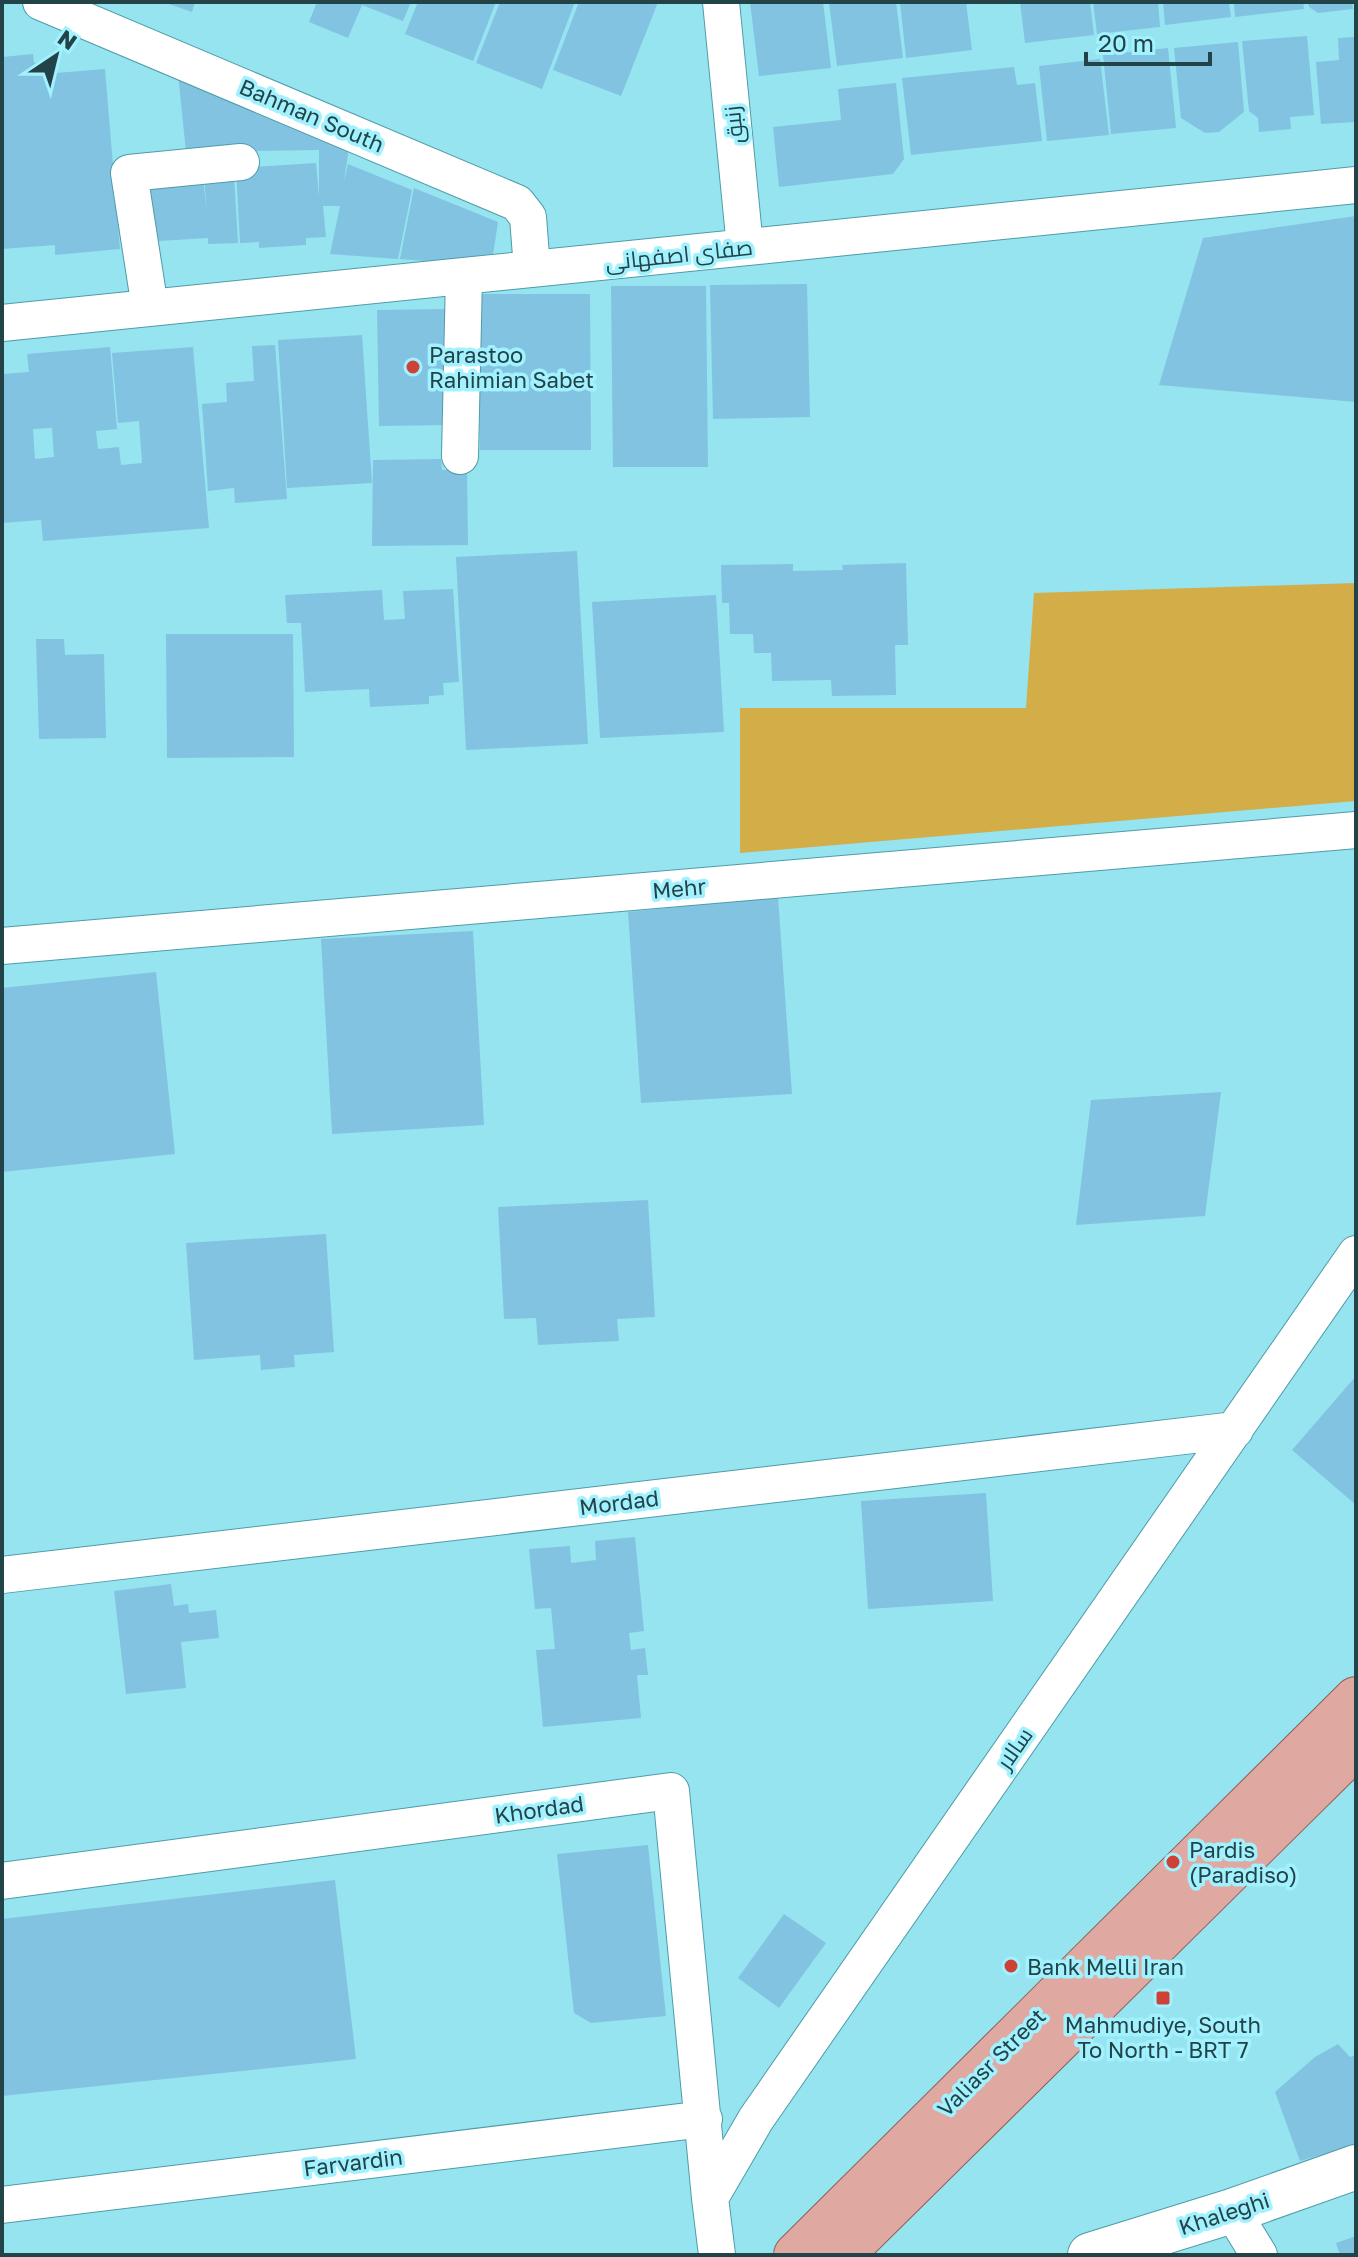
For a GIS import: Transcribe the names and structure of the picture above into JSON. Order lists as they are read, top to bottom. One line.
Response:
{"streets":{"main road":["Valiasr Street"],"street":["Bahman South","زنبق","صفای اصفهانی","Mehr","Mordad","سالار","Khordad","Farvardin","Khaleghi"]},"crossings":[["Bahman South","صفای اصفهانی"],["زنبق","صفای اصفهانی"],["Mordad","سالار"],["سالار","Khordad"],["Khordad","Farvardin"]],"places":{"other":["Parastoo Rahimian Sabet","Pardis (Paradiso)","Bank Melli Iran"],"transit":["Mahmudiye, South To North - BRT 7"]},"scale_bar":"20 m","north":"top right"}
